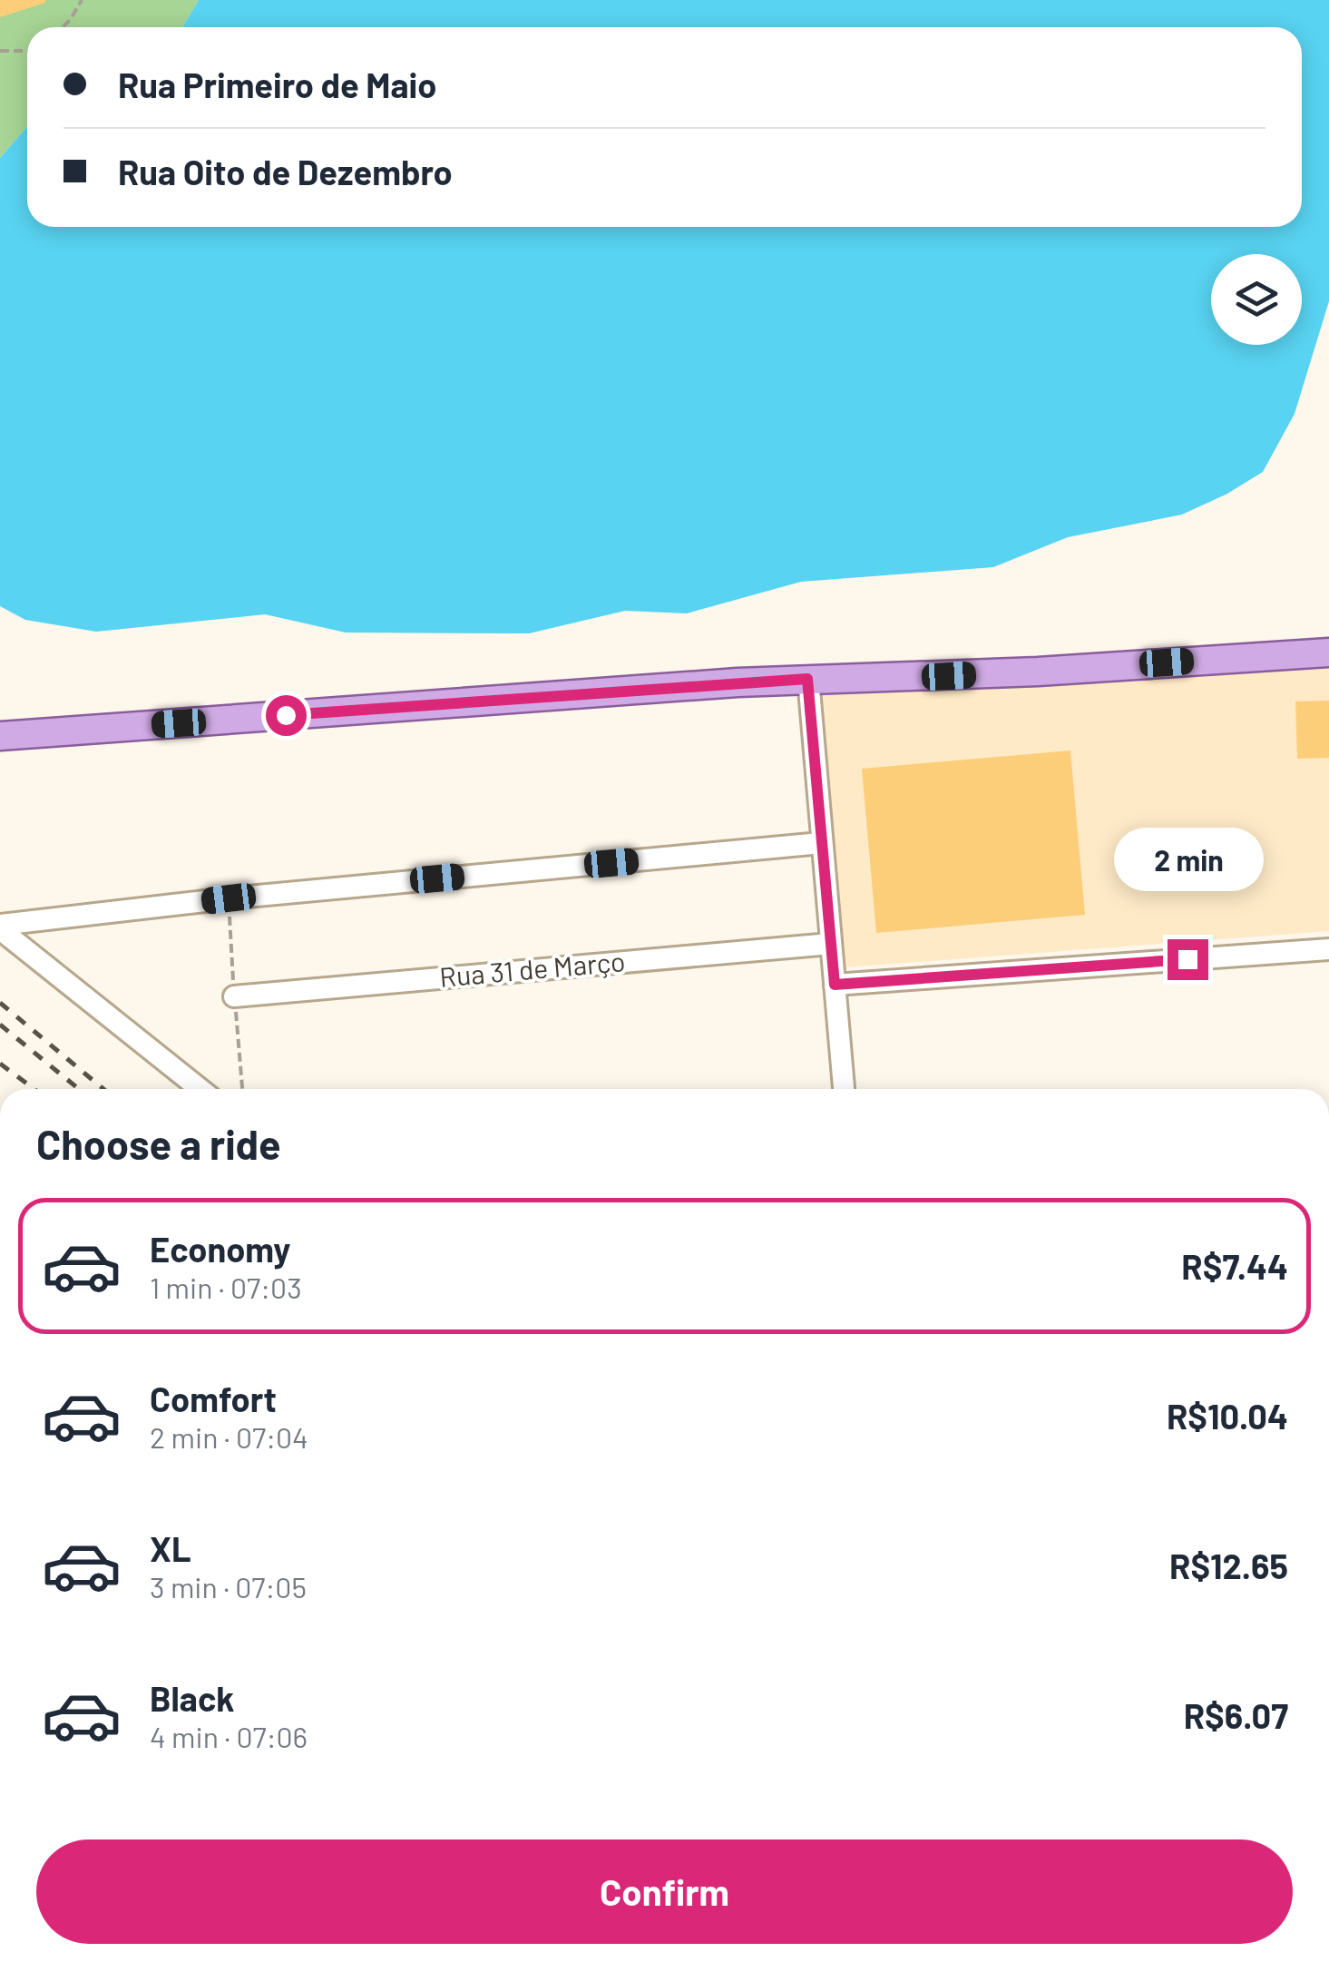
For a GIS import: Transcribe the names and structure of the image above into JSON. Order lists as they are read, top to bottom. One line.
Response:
{"streets":{"street":["Rua 31 de Março"]},"page":{"banner":["Rua Primeiro de Maio","Rua Oito de Dezembro"],"bubble":"2 min","heading":"Choose a ride","list":[{"name":"Economy","note":"1 min · 07:03","value":"R$7.44"},{"name":"Comfort","note":"2 min · 07:04","value":"R$10.04"},{"name":"XL","note":"3 min · 07:05","value":"R$12.65"},{"name":"Black","note":"4 min · 07:06","value":"R$6.07"}],"buttons":"Confirm"}}
